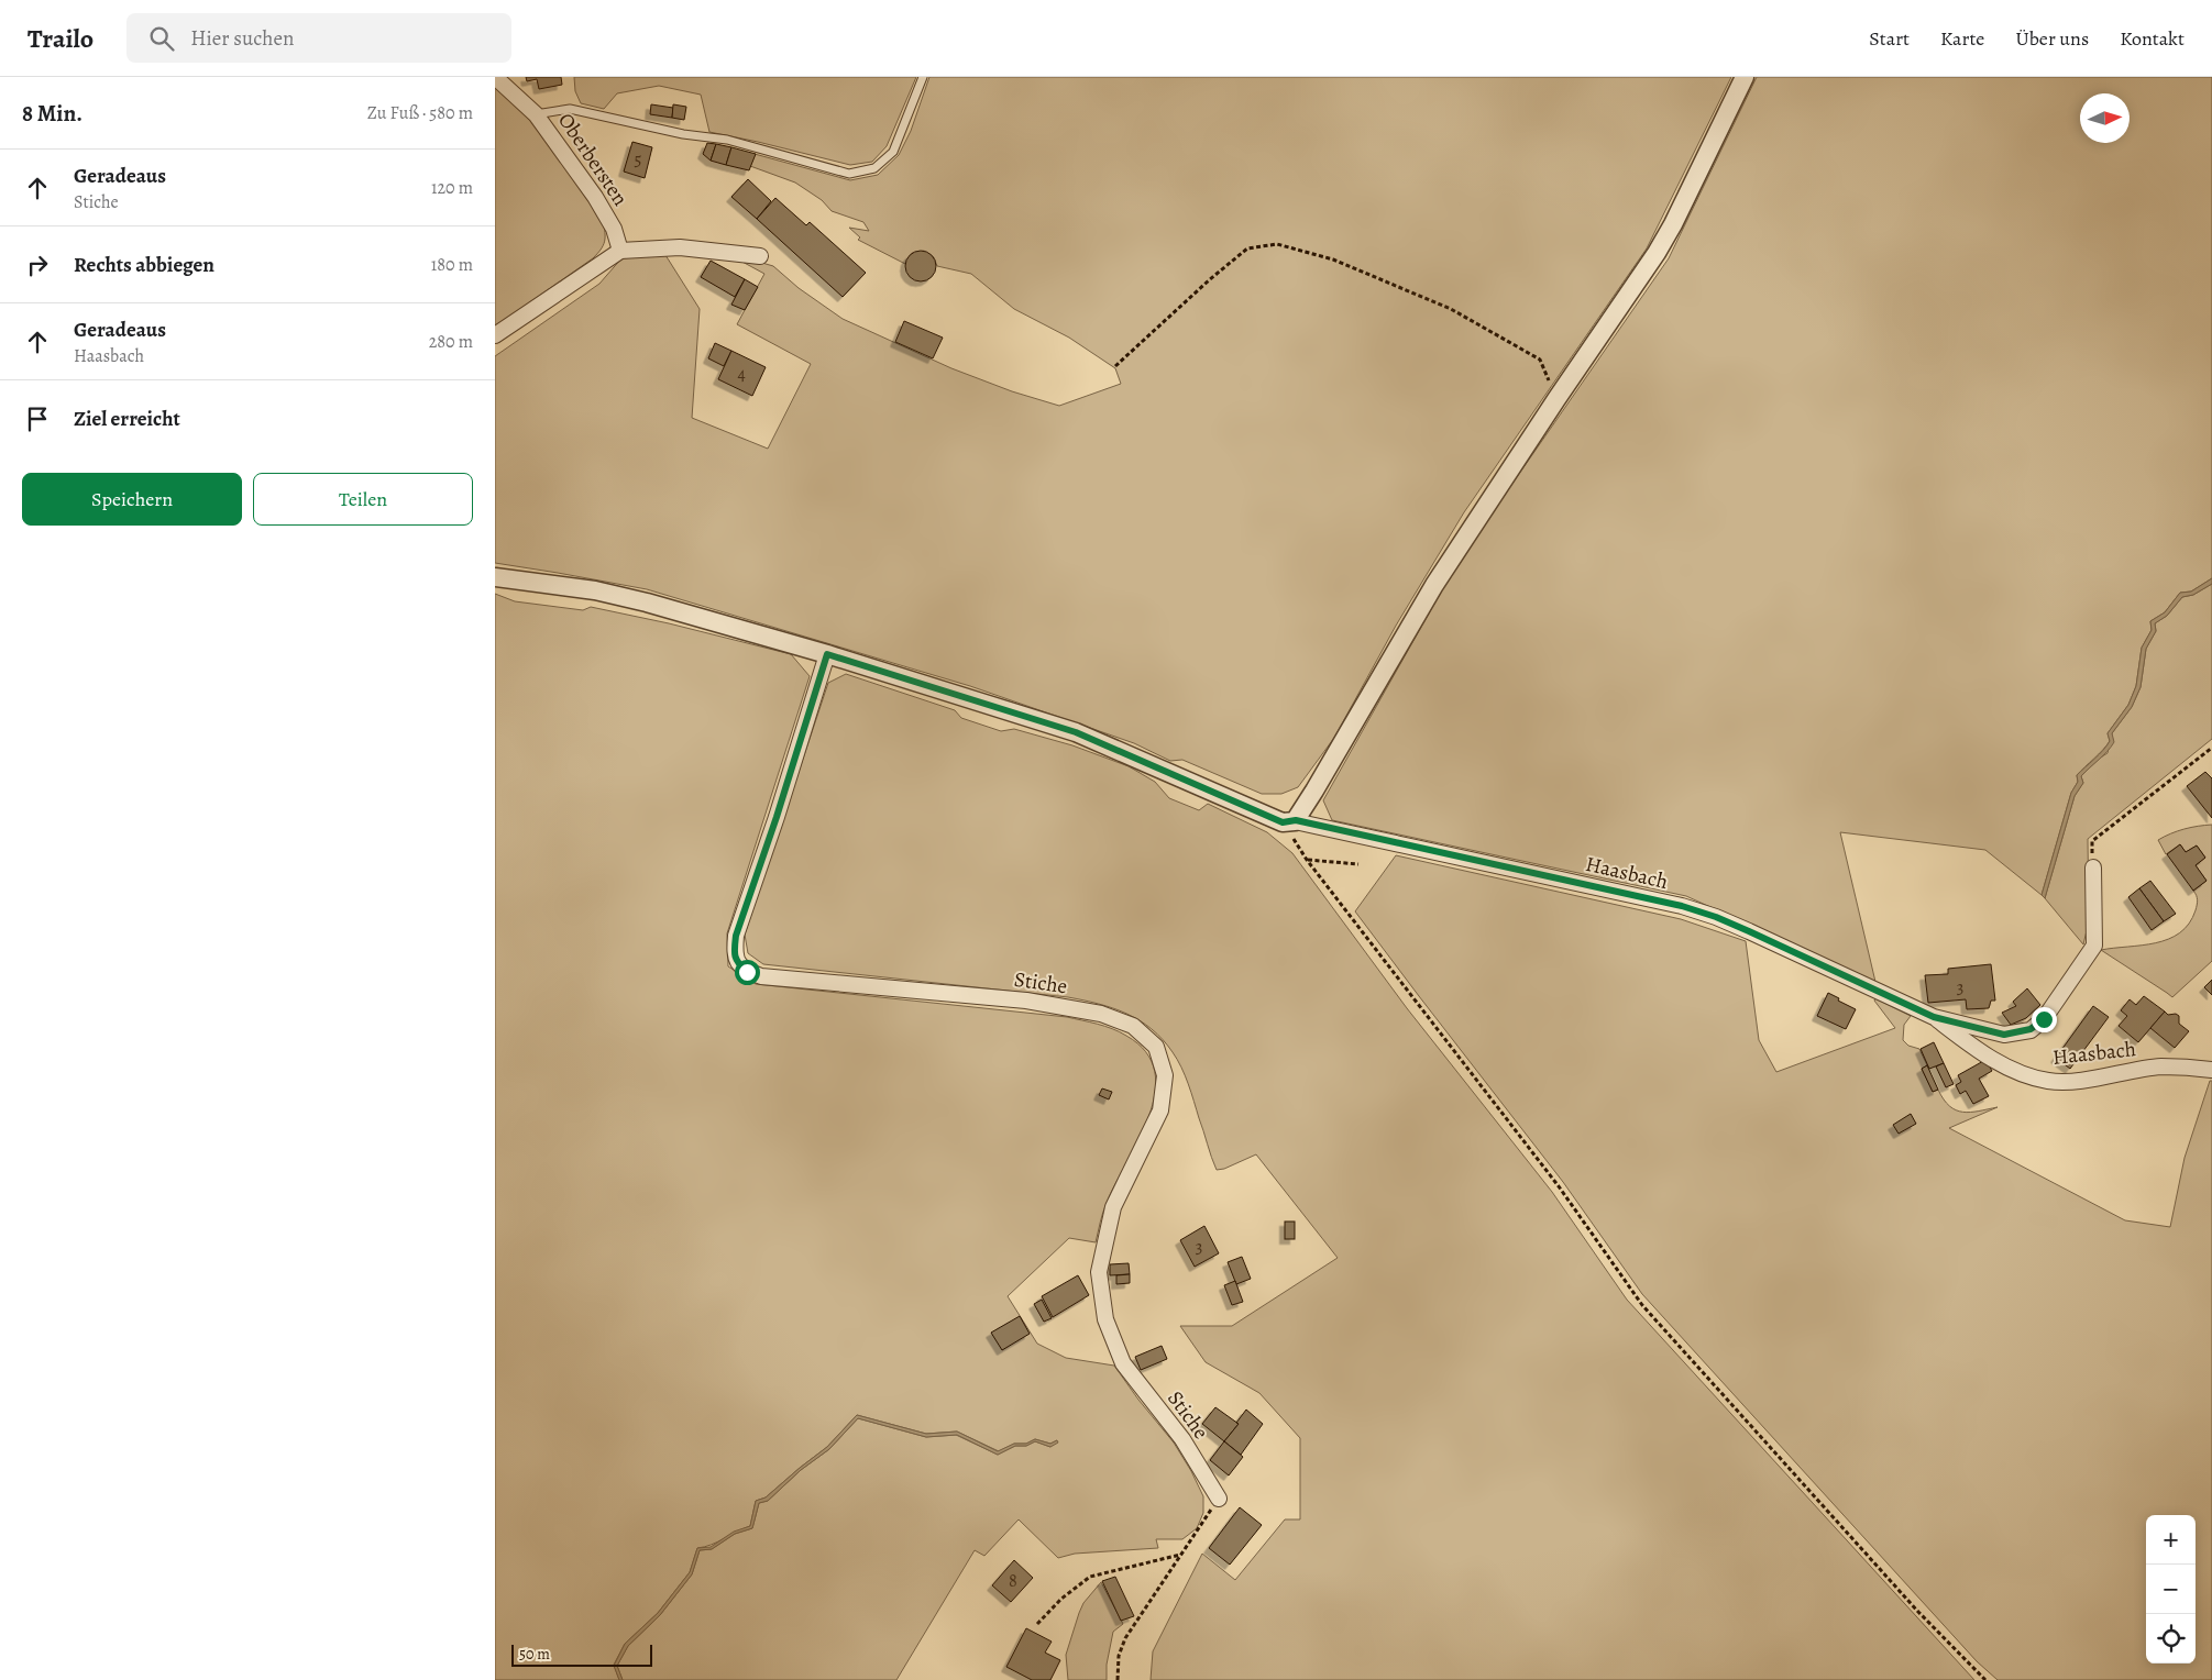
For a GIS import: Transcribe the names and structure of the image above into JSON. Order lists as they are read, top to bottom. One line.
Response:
{"streets":{"street":["Oberbersten","Haasbach","Stiche"]},"house_numbers":["5","4","3","3","8"],"scale_bar":"50 m","north":"right","page":{"header":"Trailo","search":"Hier suchen","nav":["Start","Karte","Über uns","Kontakt"],"heading":["8 Min.","Zu Fuß · 580 m"],"list":[["Geradeaus","Stiche","120 m"],["Rechts abbiegen","180 m"],["Geradeaus","Haasbach","280 m"],"Ziel erreicht"],"buttons":["Speichern","Teilen"],"map_buttons":["+","−"],"scale":"50 m"}}
